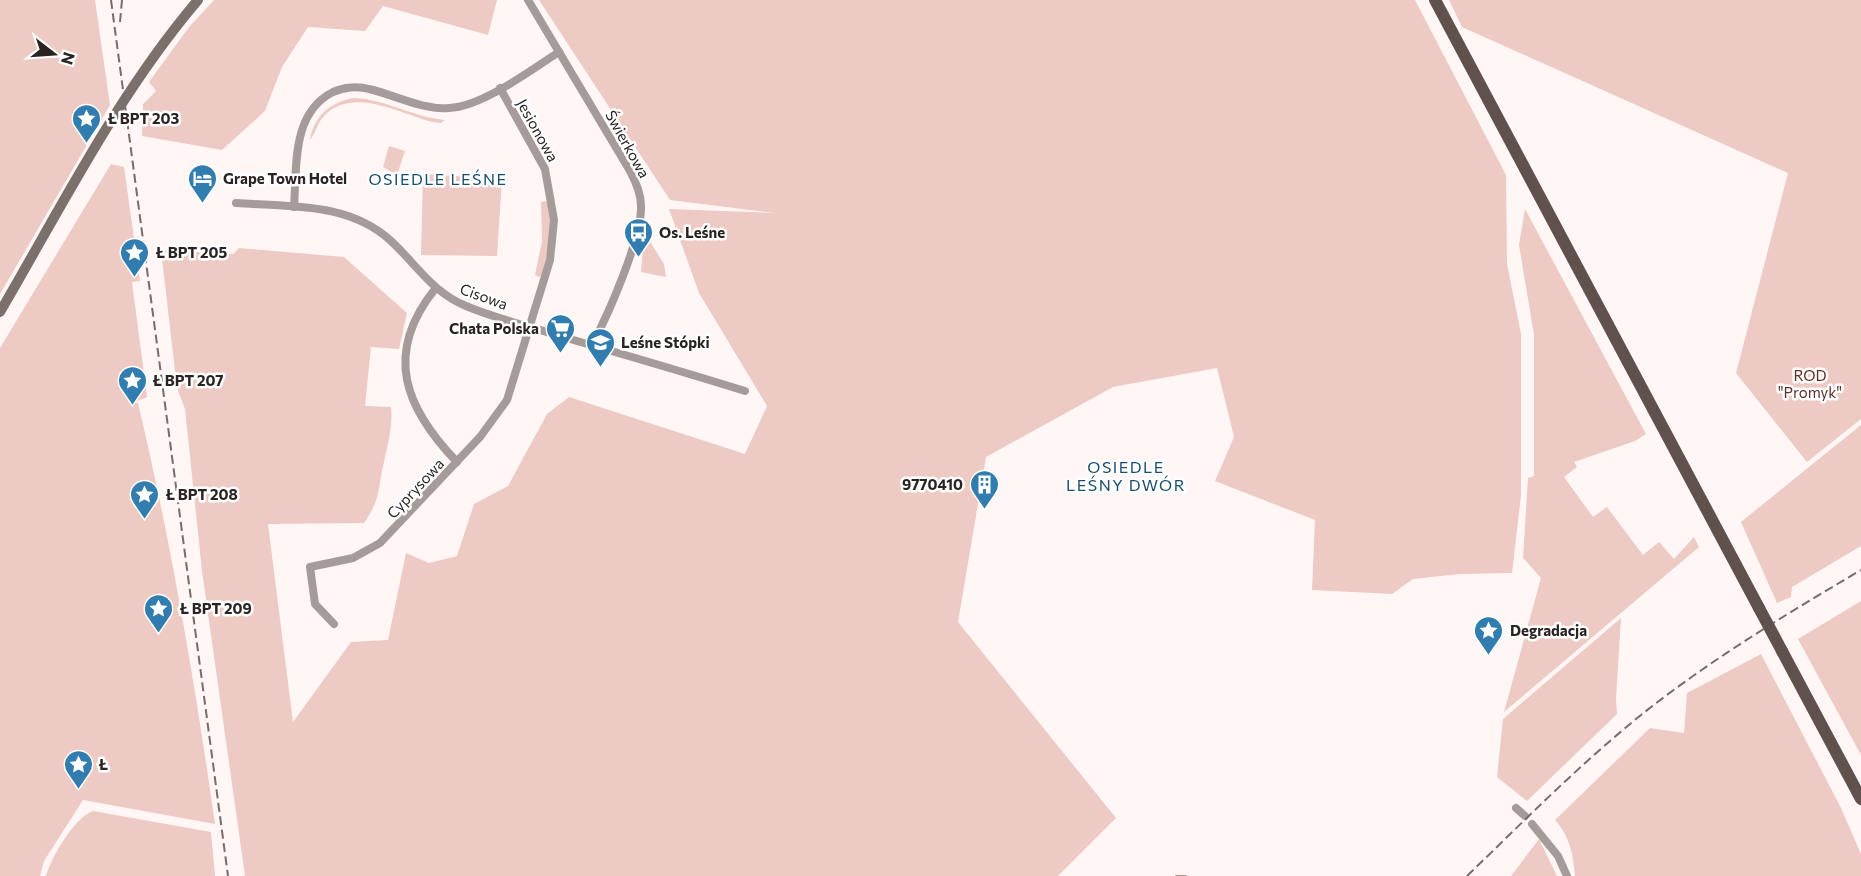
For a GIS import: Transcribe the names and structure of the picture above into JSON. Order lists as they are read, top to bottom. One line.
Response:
{"streets":{"street":["Jesionowa","Świerkowa","Cisowa","Cyprysowa"]},"crossings":[["Jesionowa","Cisowa"],["Jesionowa","Cyprysowa"],["Świerkowa","Cisowa"],["Cisowa","Cyprysowa"]],"districts":["OSIEDLE LEŚNE","OSIEDLE LEŚNY DWÓR"],"parks":["ROD \"Promyk\""],"places":{"place":["Ł BPT 203","Ł BPT 205","Ł BPT 207","Ł BPT 208","Ł BPT 209","Degradacja","Ł"],"hotel":["Grape Town Hotel"],"bus stop":["Os. Leśne"],"supermarket":["Chata Polska"],"school or university":["Leśne Stópki"],"building":["9770410"]},"north":"right"}
